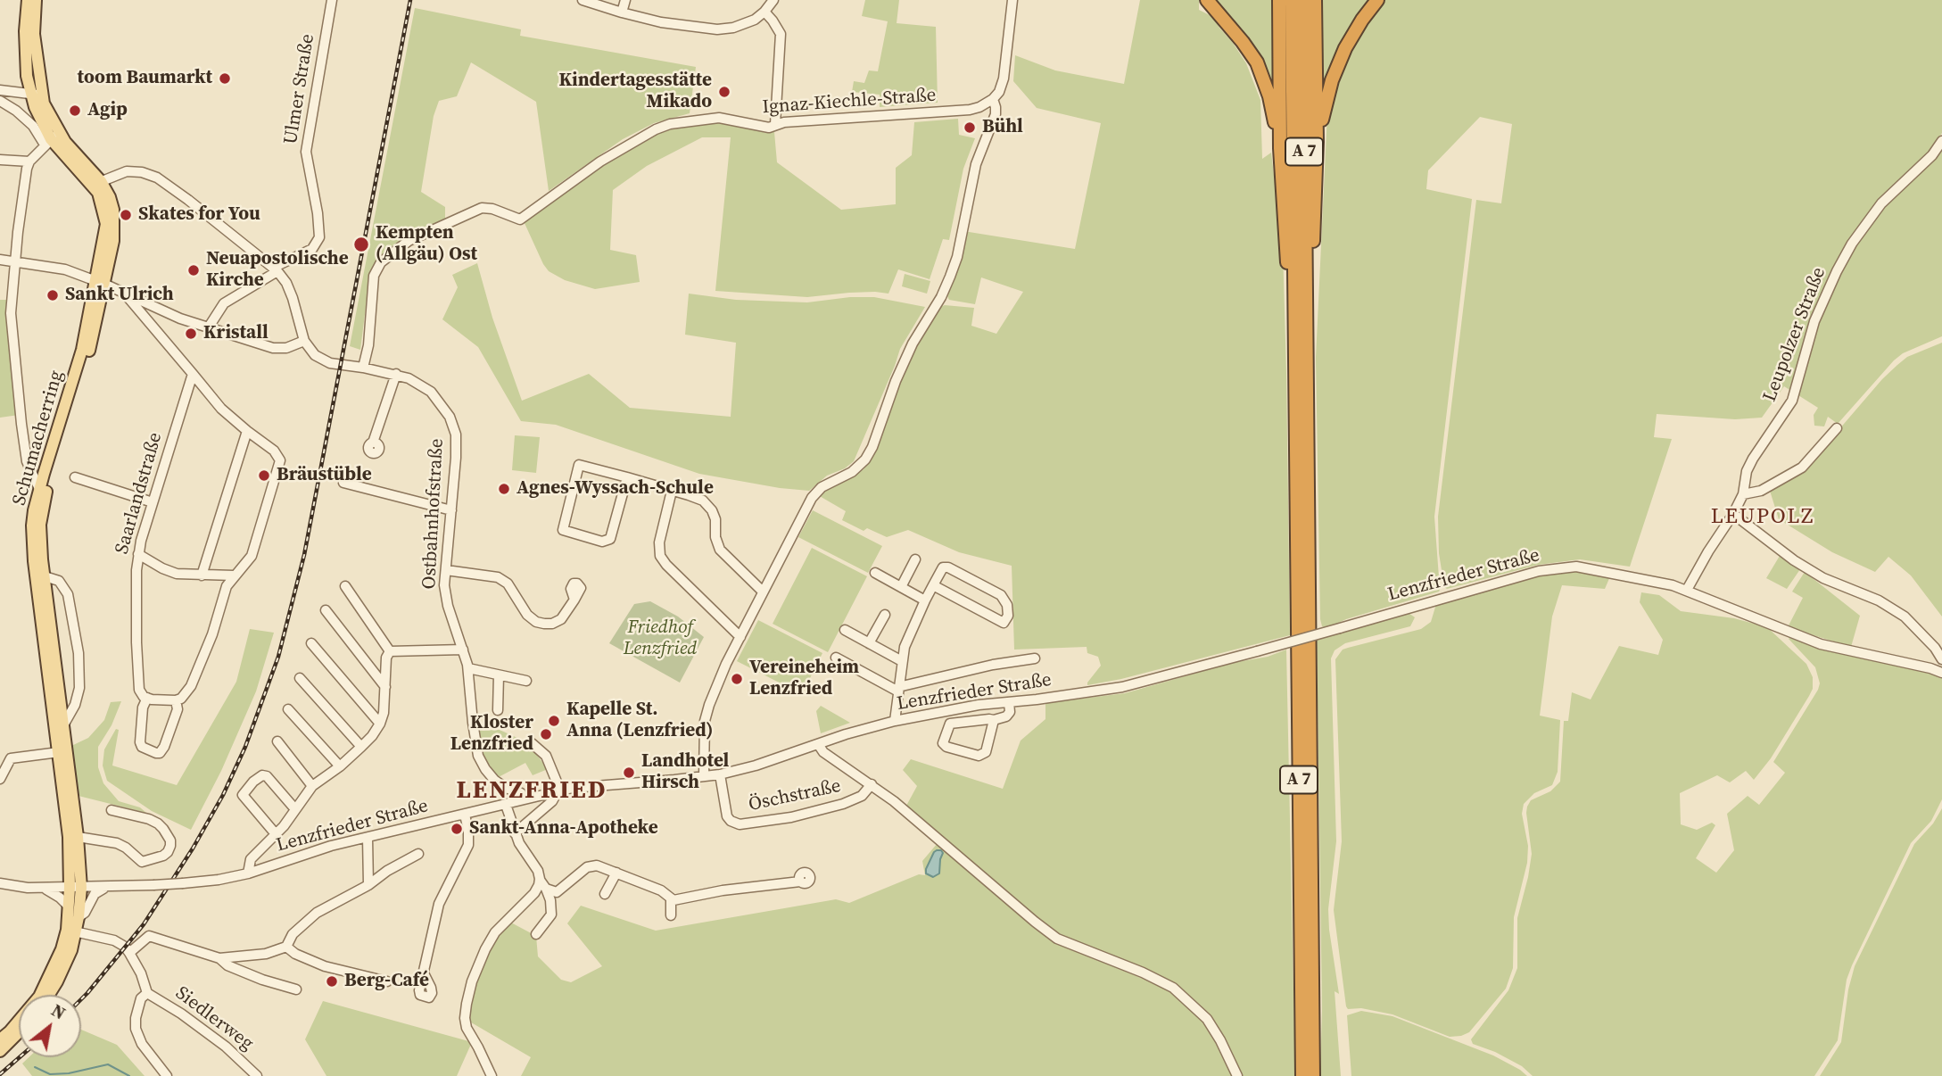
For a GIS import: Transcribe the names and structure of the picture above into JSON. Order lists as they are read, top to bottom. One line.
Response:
{"streets":{"highway":["A 7"],"main road":["Schumacherring"],"street":["Ulmer Straße","Ignaz-Kiechle-Straße","Leupolzer Straße","Saarlandstraße","Ostbahnhofstraße","Lenzfrieder Straße","Öschstraße","Siedlerweg"]},"crossings":[["Ignaz-Kiechle-Straße","Ostbahnhofstraße"],["Leupolzer Straße","Lenzfrieder Straße"],["Schumacherring","Lenzfrieder Straße"],["Lenzfrieder Straße","Öschstraße"]],"districts":["LEUPOLZ","LENZFRIED"],"parks":["Friedhof Lenzfried"],"places":["toom Baumarkt","Kindertagesstätte Mikado","Agip","Bühl","Skates for You","Kempten (Allgäu) Ost","Neuapostolische Kirche","Sankt Ulrich","Kristall","Bräustüble","Agnes-Wyssach-Schule","Vereineheim Lenzfried","Kapelle St. Anna (Lenzfried)","Kloster Lenzfried","Landhotel Hirsch","Sankt-Anna-Apotheke","Berg-Café"],"north":"top right"}
